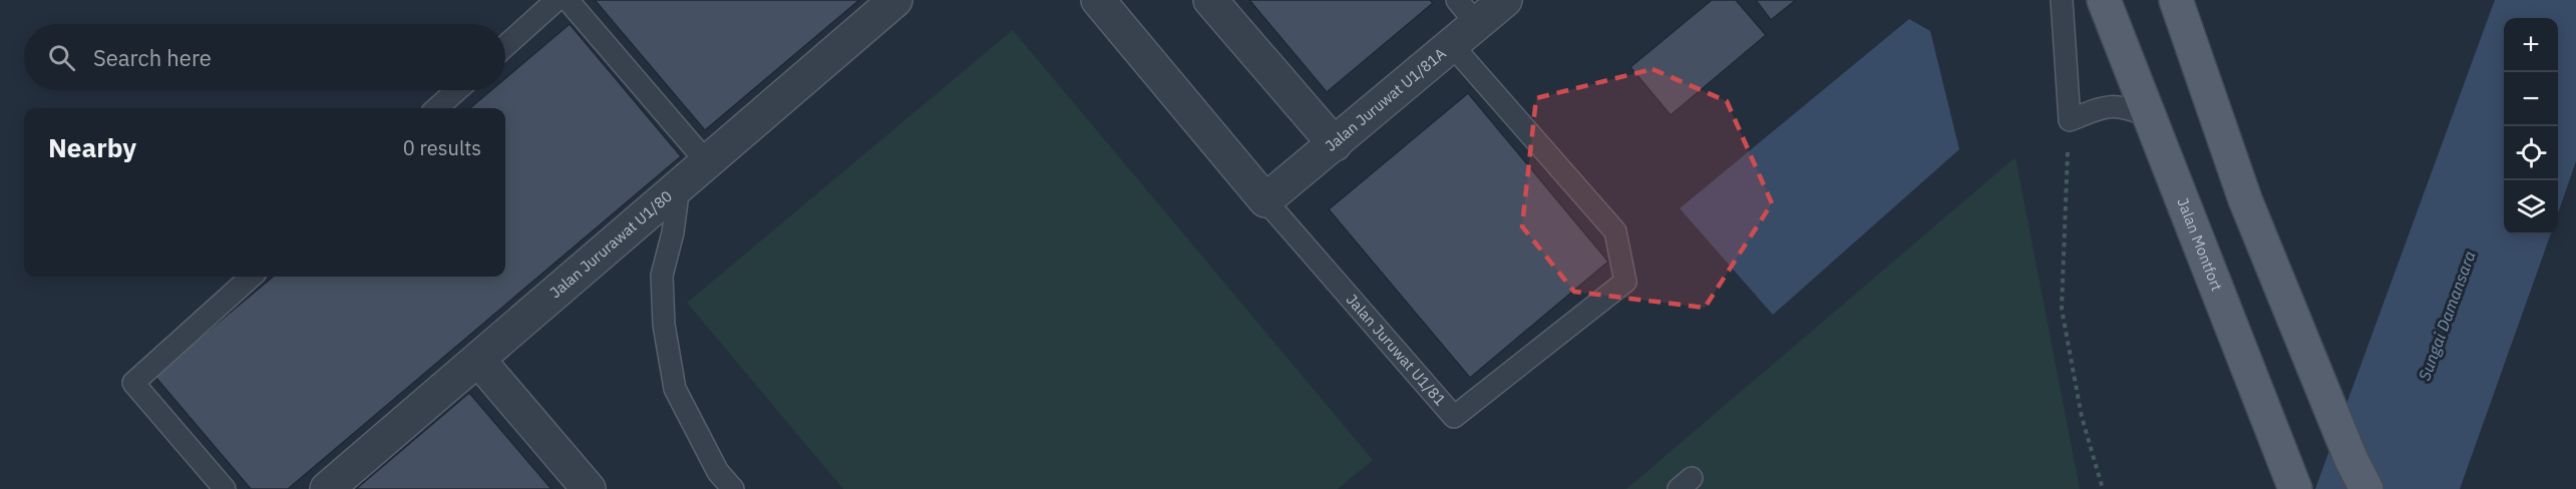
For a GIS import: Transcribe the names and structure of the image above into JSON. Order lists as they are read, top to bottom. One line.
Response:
{"streets":{"main road":["Jalan Montfort"],"street":["Jalan Juruwat U1/81A","Jalan Jururawat U1/80","Jalan Juruwat U1/81"]},"crossings":[["Jalan Juruwat U1/81A","Jalan Juruwat U1/81"]],"water":["Sungai Damansara"],"page":{"map_buttons":["+","−"],"search":"Search here","heading":["Nearby","0 results"]}}
